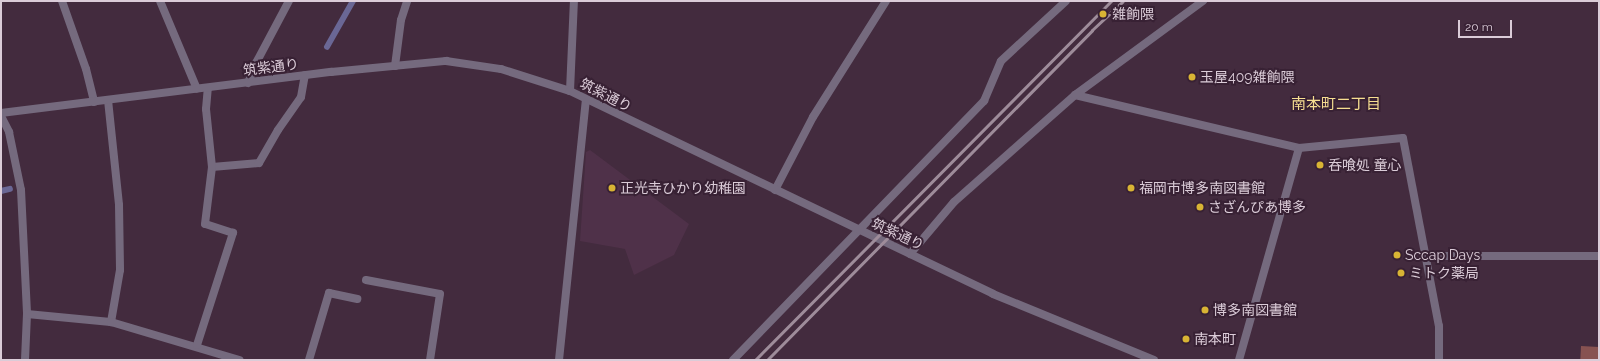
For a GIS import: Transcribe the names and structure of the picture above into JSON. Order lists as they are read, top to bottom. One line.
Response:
{"streets":{"street":["筑紫通り"]},"districts":["南本町二丁目"],"places":["雑餉隈","玉屋409雑餉隈","呑喰処 童心","正光寺ひかり幼稚園","福岡市博多南図書館","さざんぴあ博多","Sccap Days","ミトク薬局","博多南図書館","南本町"],"scale_bar":"20 m"}
